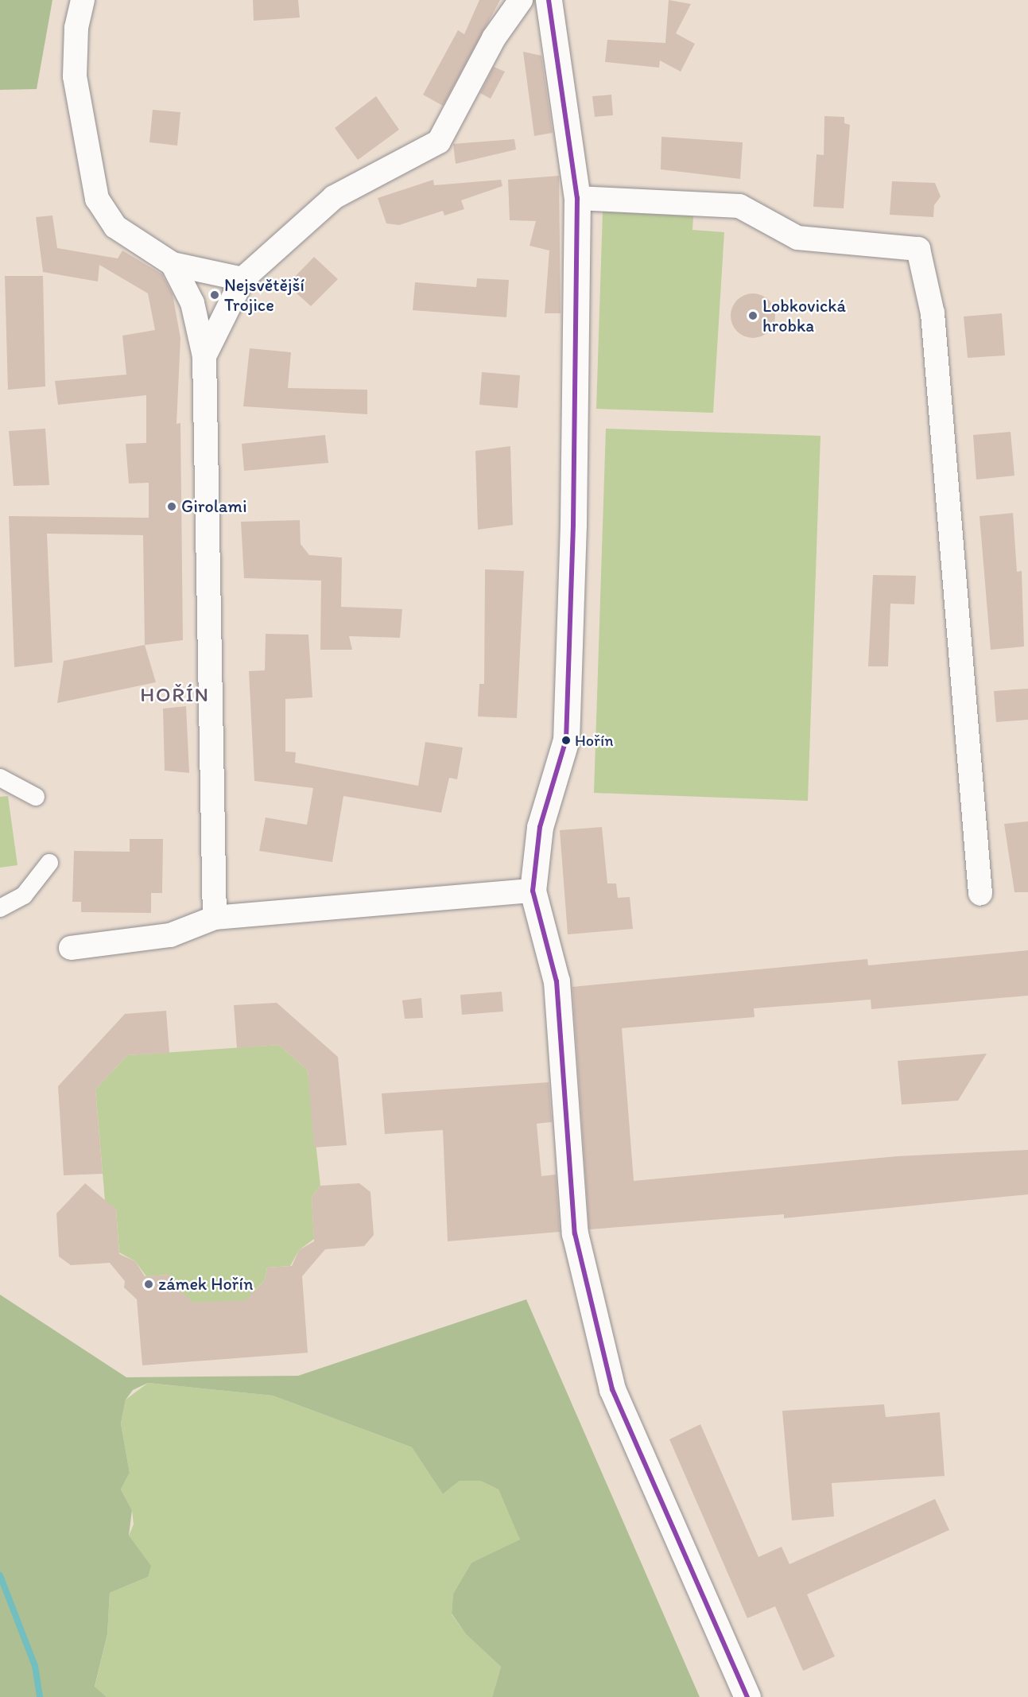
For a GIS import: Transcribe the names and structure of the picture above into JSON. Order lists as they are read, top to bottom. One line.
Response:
{"districts":["HOŘÍN"],"places":["Nejsvětější Trojice","Lobkovická hrobka","Girolami","Hořín","zámek Hořín"]}
